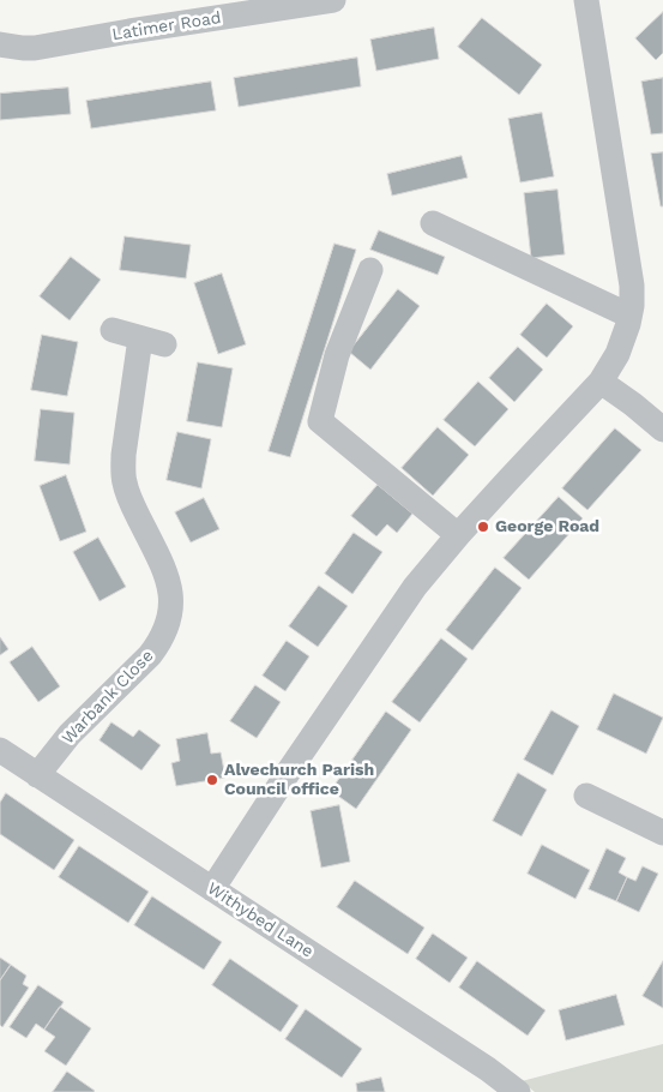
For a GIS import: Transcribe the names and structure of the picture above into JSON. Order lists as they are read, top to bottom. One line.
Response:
{"streets":{"street":["Latimer Road","Warbank Close","Withybed Lane"]},"crossings":[["Warbank Close","Withybed Lane"]],"places":["George Road","Alvechurch Parish Council office"]}
